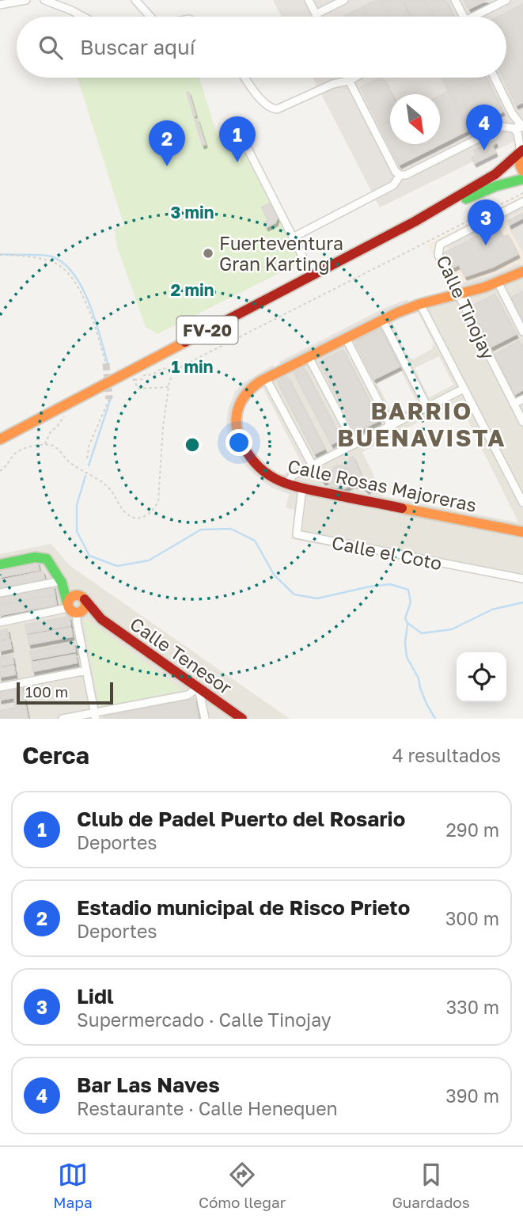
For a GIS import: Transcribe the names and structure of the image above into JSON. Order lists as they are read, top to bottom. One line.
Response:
{"streets":{"street":["Calle Tinojay","FV-20","Calle Rosas Majoreras","Calle el Coto","Calle Tenesor"]},"crossings":[["Calle Tinojay","Calle Rosas Majoreras"],["Calle Rosas Majoreras","Calle el Coto"]],"districts":["BARRIO BUENAVISTA"],"places":["Fuerteventura Gran Karting"],"scale_bar":"100 m","north":"bottom right","page":{"search":"Buscar aquí","pins":["4","1","2","3"],"scale":"100 m","heading":["Cerca","4 resultados"],"list":[{"mark":"1","name":"Club de Padel Puerto del Rosario","note":"Deportes","value":"290 m"},{"mark":"2","name":"Estadio municipal de Risco Prieto","note":"Deportes","value":"300 m"},{"mark":"3","name":"Lidl","note":"Supermercado · Calle Tinojay","value":"330 m"},{"mark":"4","name":"Bar Las Naves","note":"Restaurante · Calle Henequen","value":"390 m"}],"nav":["Mapa","Cómo llegar","Guardados"]},"rings":["3 min","2 min","1 min"]}
